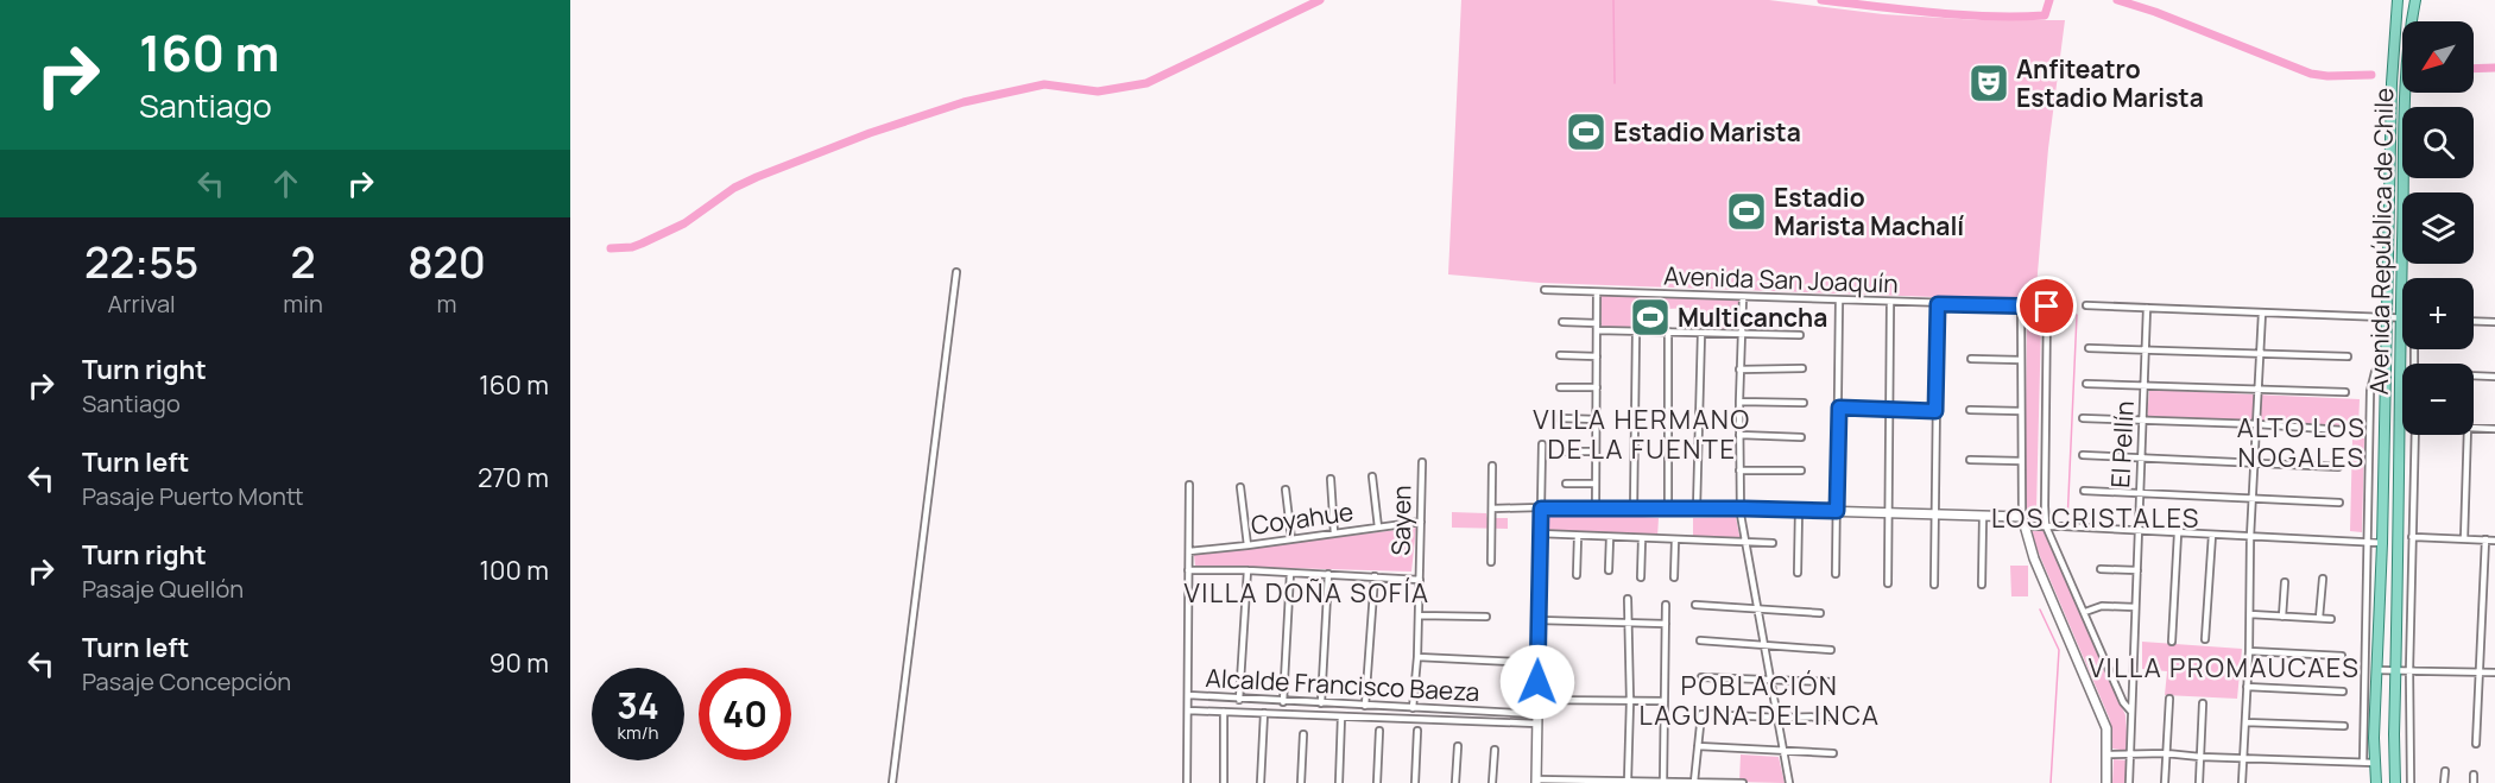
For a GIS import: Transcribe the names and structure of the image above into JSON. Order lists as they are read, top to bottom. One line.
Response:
{"streets":{"main road":["Avenida República de Chile"],"street":["Avenida San Joaquín","El Pellín","Coyahue","Sayen","Alcalde Francisco Baeza"]},"crossings":[["Coyahue","Sayen"],["Sayen","Alcalde Francisco Baeza"]],"districts":["VILLA HERMANO DE LA FUENTE","ALTO LOS NOGALES","LOS CRISTALES","VILLA DOÑA SOFÍA","VILLA PROMAUCAES","POBLACIÓN LAGUNA DEL INCA"],"places":{"theatre":["Anfiteatro Estadio Marista"],"sports":["Estadio Marista","Estadio Marista Machalí","Multicancha"]},"north":"bottom left","page":{"turn":["160 m","Santiago"],"map_buttons":["+","−"],"eta":["22:55","Arrival","2","min","820","m"],"list":[{"name":"Turn right","note":"Santiago","value":"160 m"},{"name":"Turn left","note":"Pasaje Puerto Montt","value":"270 m"},{"name":"Turn right","note":"Pasaje Quellón","value":"100 m"},{"name":"Turn left","note":"Pasaje Concepción","value":"90 m"}],"speed":"34 km/h","limit":"40"}}
